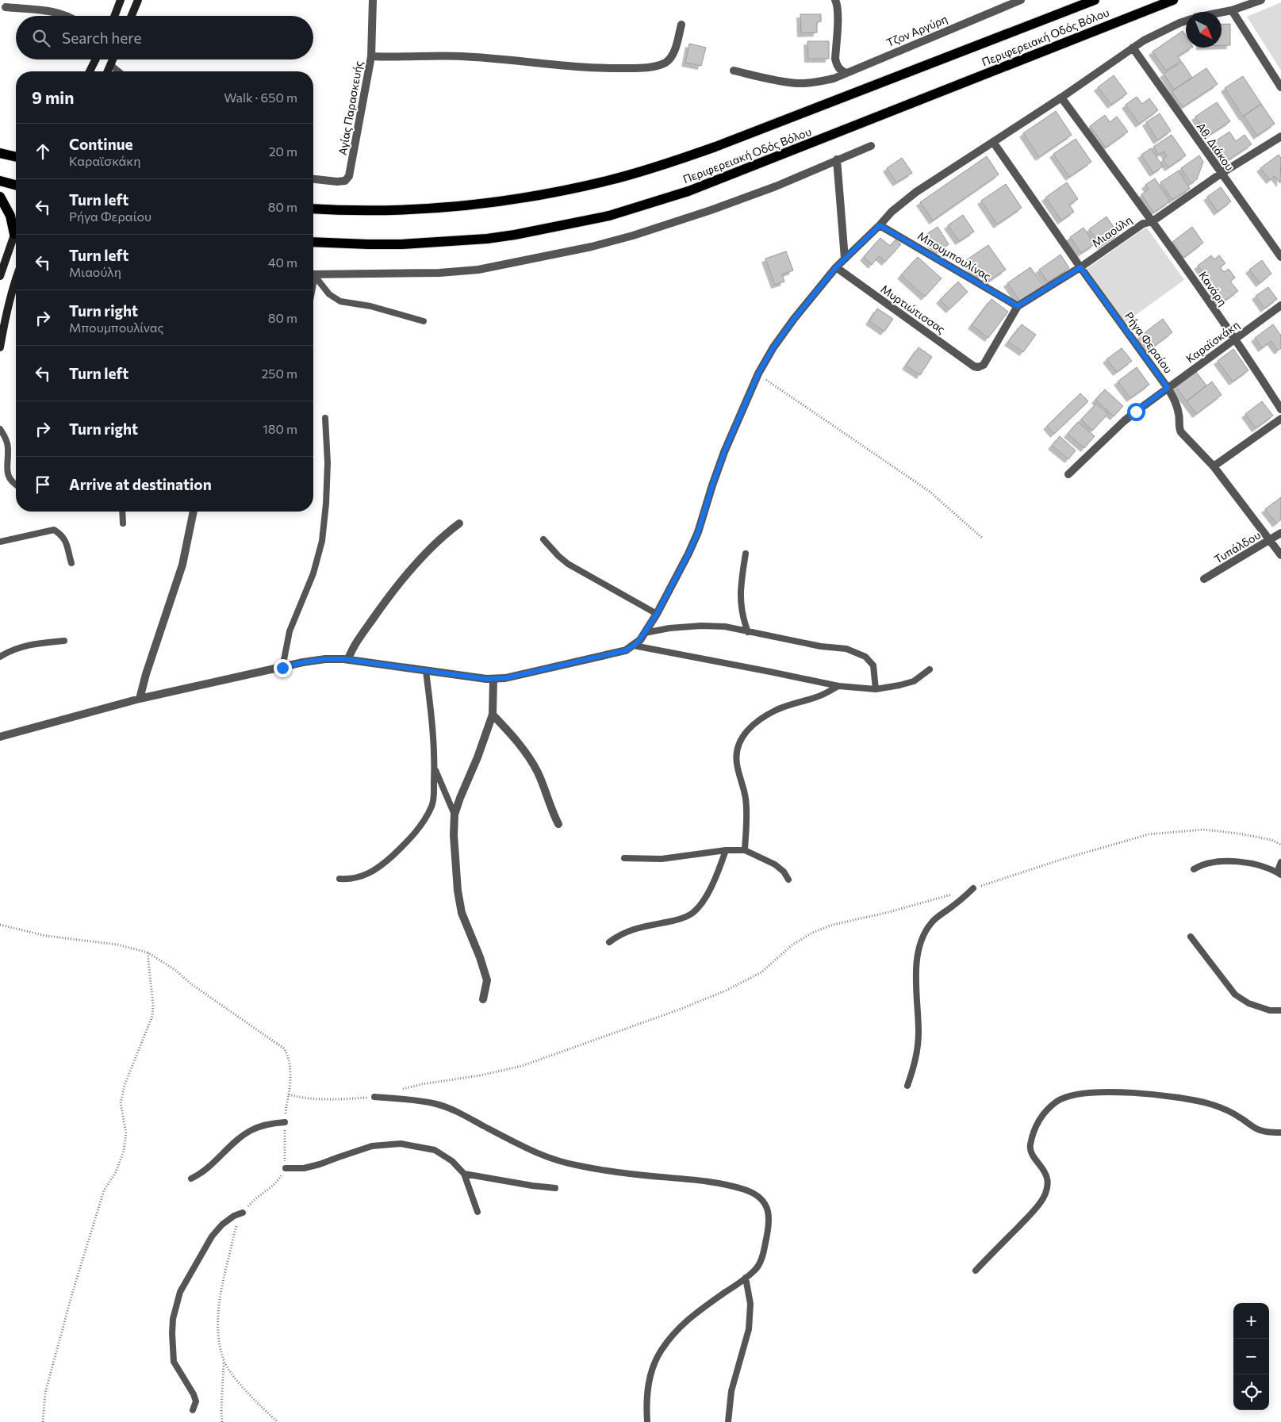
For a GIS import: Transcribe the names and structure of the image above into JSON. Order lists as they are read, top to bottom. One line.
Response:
{"streets":{"main road":["Περιφερειακή Οδός Βόλου"],"street":["Τζον Αργύρη","Αγίας Παρασκευής","Αθ. Διάκου","Μιαούλη","Μπουμπουλίνας","Κανάρη","Μυρτιώτισσας","Καραϊσκάκη","Ρήγα Φεραίου","Τυπάλδου"]},"crossings":[["Αθ. Διάκου","Μιαούλη"],["Μιαούλη","Μπουμπουλίνας"],["Μιαούλη","Κανάρη"],["Μιαούλη","Μυρτιώτισσας"],["Μιαούλη","Ρήγα Φεραίου"],["Κανάρη","Καραϊσκάκη"],["Καραϊσκάκη","Ρήγα Φεραίου"],["Ρήγα Φεραίου","Τυπάλδου"]],"north":"bottom right","page":{"search":"Search here","heading":["9 min","Walk · 650 m"],"list":[["Continue","Καραϊσκάκη","20 m"],["Turn left","Ρήγα Φεραίου","80 m"],["Turn left","Μιαούλη","40 m"],["Turn right","Μπουμπουλίνας","80 m"],["Turn left","250 m"],["Turn right","180 m"],"Arrive at destination"],"map_buttons":["+","−"]}}
